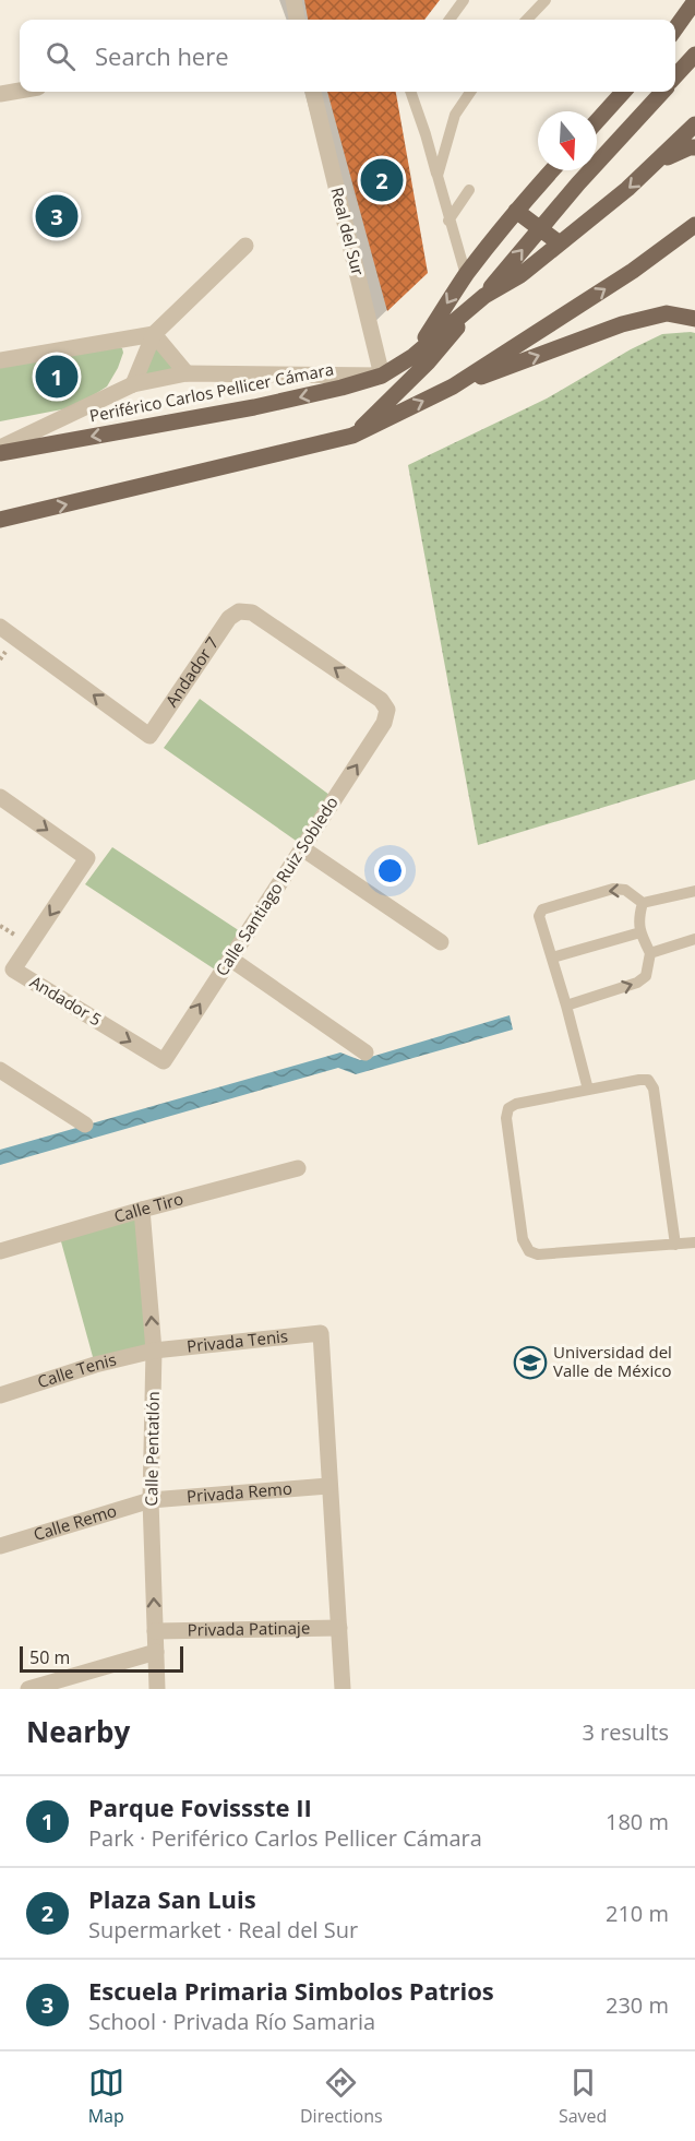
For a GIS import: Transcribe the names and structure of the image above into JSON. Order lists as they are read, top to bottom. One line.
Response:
{"streets":{"main road":["Periférico Carlos Pellicer Cámara"],"street":["Real del Sur","Andador 7","Calle Santiago Ruiz Sobledo","Andador 5","Calle Tiro","Privada Tenis","Calle Tenis","Calle Pentatlón","Privada Remo","Calle Remo","Privada Patinaje"]},"crossings":[["Real del Sur","Periférico Carlos Pellicer Cámara"],["Andador 7","Calle Santiago Ruiz Sobledo"],["Calle Santiago Ruiz Sobledo","Andador 5"],["Calle Tiro","Calle Pentatlón"],["Privada Tenis","Calle Tenis"],["Privada Tenis","Calle Pentatlón"],["Privada Tenis","Privada Remo"],["Calle Tenis","Calle Pentatlón"],["Calle Pentatlón","Privada Remo"],["Calle Pentatlón","Calle Remo"],["Calle Pentatlón","Privada Patinaje"],["Privada Remo","Calle Remo"]],"one_way":["Calle Pentatlón"],"places":{"school or university":["Universidad del Valle de México"]},"scale_bar":"50 m","north":"bottom","page":{"search":"Search here","pins":["2","3","1"],"scale":"50 m","heading":["Nearby","3 results"],"list":[{"mark":"1","name":"Parque Fovissste II","note":"Park · Periférico Carlos Pellicer Cámara","value":"180 m"},{"mark":"2","name":"Plaza San Luis","note":"Supermarket · Real del Sur","value":"210 m"},{"mark":"3","name":"Escuela Primaria Simbolos Patrios","note":"School · Privada Río Samaria","value":"230 m"}],"nav":["Map","Directions","Saved"]}}
